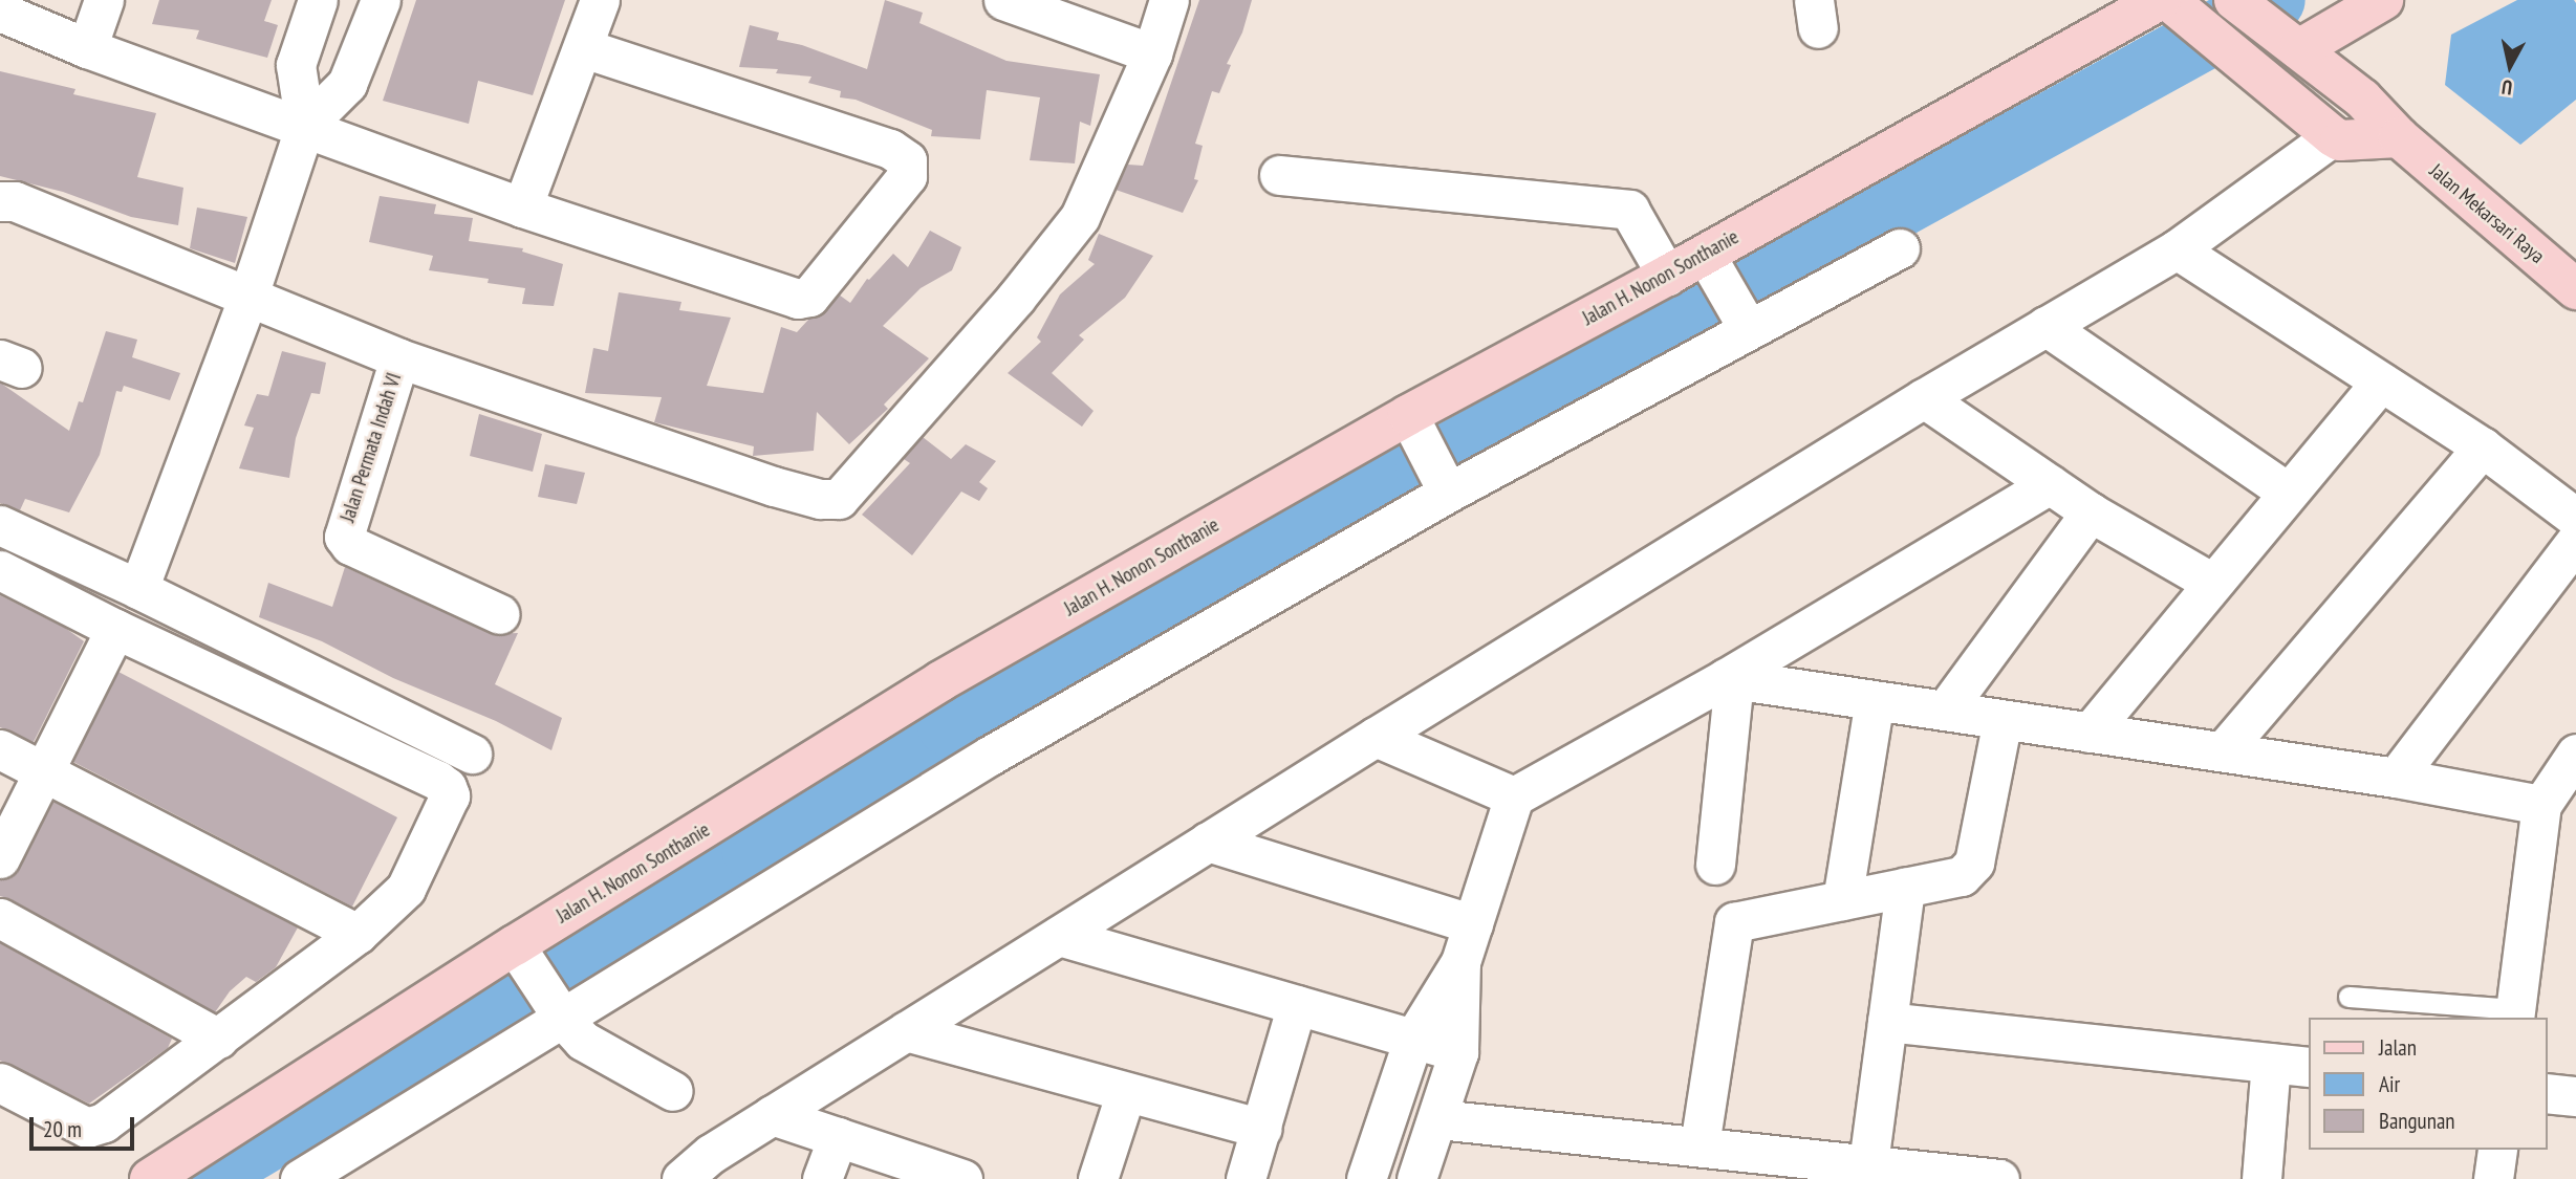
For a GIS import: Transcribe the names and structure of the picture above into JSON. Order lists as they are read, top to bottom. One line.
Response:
{"streets":{"street":["Jalan Mekarsari Raya","Jalan H. Nonon Sonthanie","Jalan Permata Indah VI"]},"legend":["Jalan","Air","Bangunan"],"scale_bar":"20 m","north":"bottom"}
